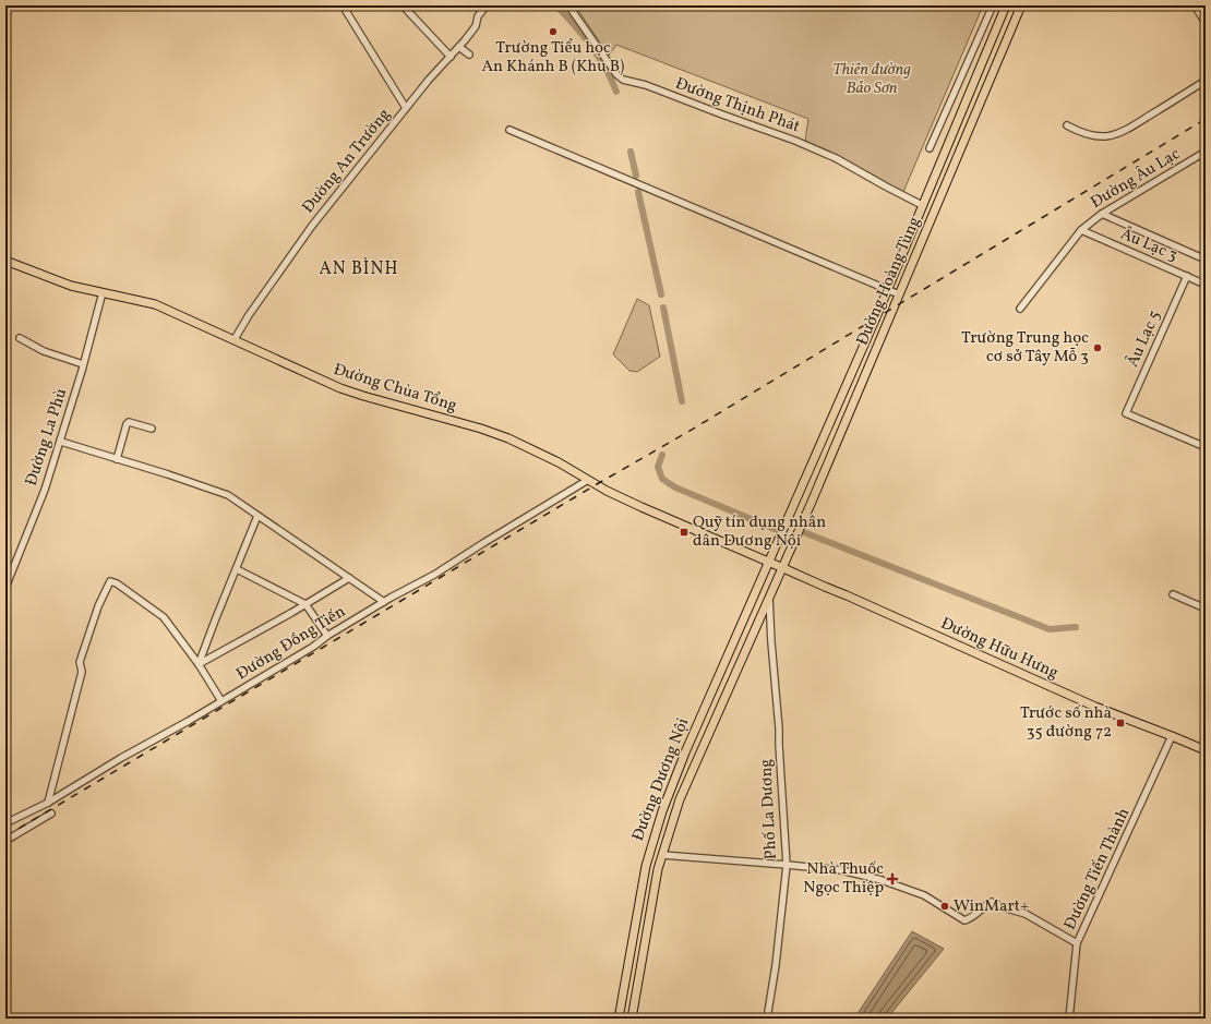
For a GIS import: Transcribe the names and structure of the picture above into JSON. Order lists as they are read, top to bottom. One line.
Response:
{"streets":{"main road":["Đường Hoàng Tùng","Đường Chùa Tổng","Đường Hữu Hưng","Đường Dương Nội"],"street":["Đường Thịnh Phát","Đường An Trường","Đường Âu Lạc","Âu Lạc 3","Âu Lạc 5","Đường La Phù","Đường Đồng Tiến","Phố La Dương","Đường Tiến Thành"]},"crossings":[["Đường Thịnh Phát","Đường Hoàng Tùng"],["Đường An Trường","Đường Chùa Tổng"],["Đường Âu Lạc","Âu Lạc 3"],["Âu Lạc 3","Âu Lạc 5"],["Đường Hoàng Tùng","Đường Chùa Tổng"],["Đường Hoàng Tùng","Đường Hữu Hưng"],["Đường Hoàng Tùng","Đường Dương Nội"],["Đường Chùa Tổng","Đường La Phù"],["Đường Chùa Tổng","Đường Đồng Tiến"],["Đường Chùa Tổng","Đường Hữu Hưng"],["Đường Chùa Tổng","Đường Dương Nội"],["Đường Hữu Hưng","Đường Dương Nội"],["Đường Hữu Hưng","Đường Tiến Thành"],["Đường Dương Nội","Phố La Dương"]],"districts":["AN BÌNH"],"parks":["Thiên đường Bảo Sơn"],"places":{"other":["Trường Tiểu học An Khánh B (Khu B)","Trường Trung học cơ sở Tây Mỗ 3","WinMart+"],"transit":["Quỹ tín dụng nhân dân Dương Nội","Trước số nhà 35 đường 72"],"health":["Nhà Thuốc Ngọc Thiệp"]}}
